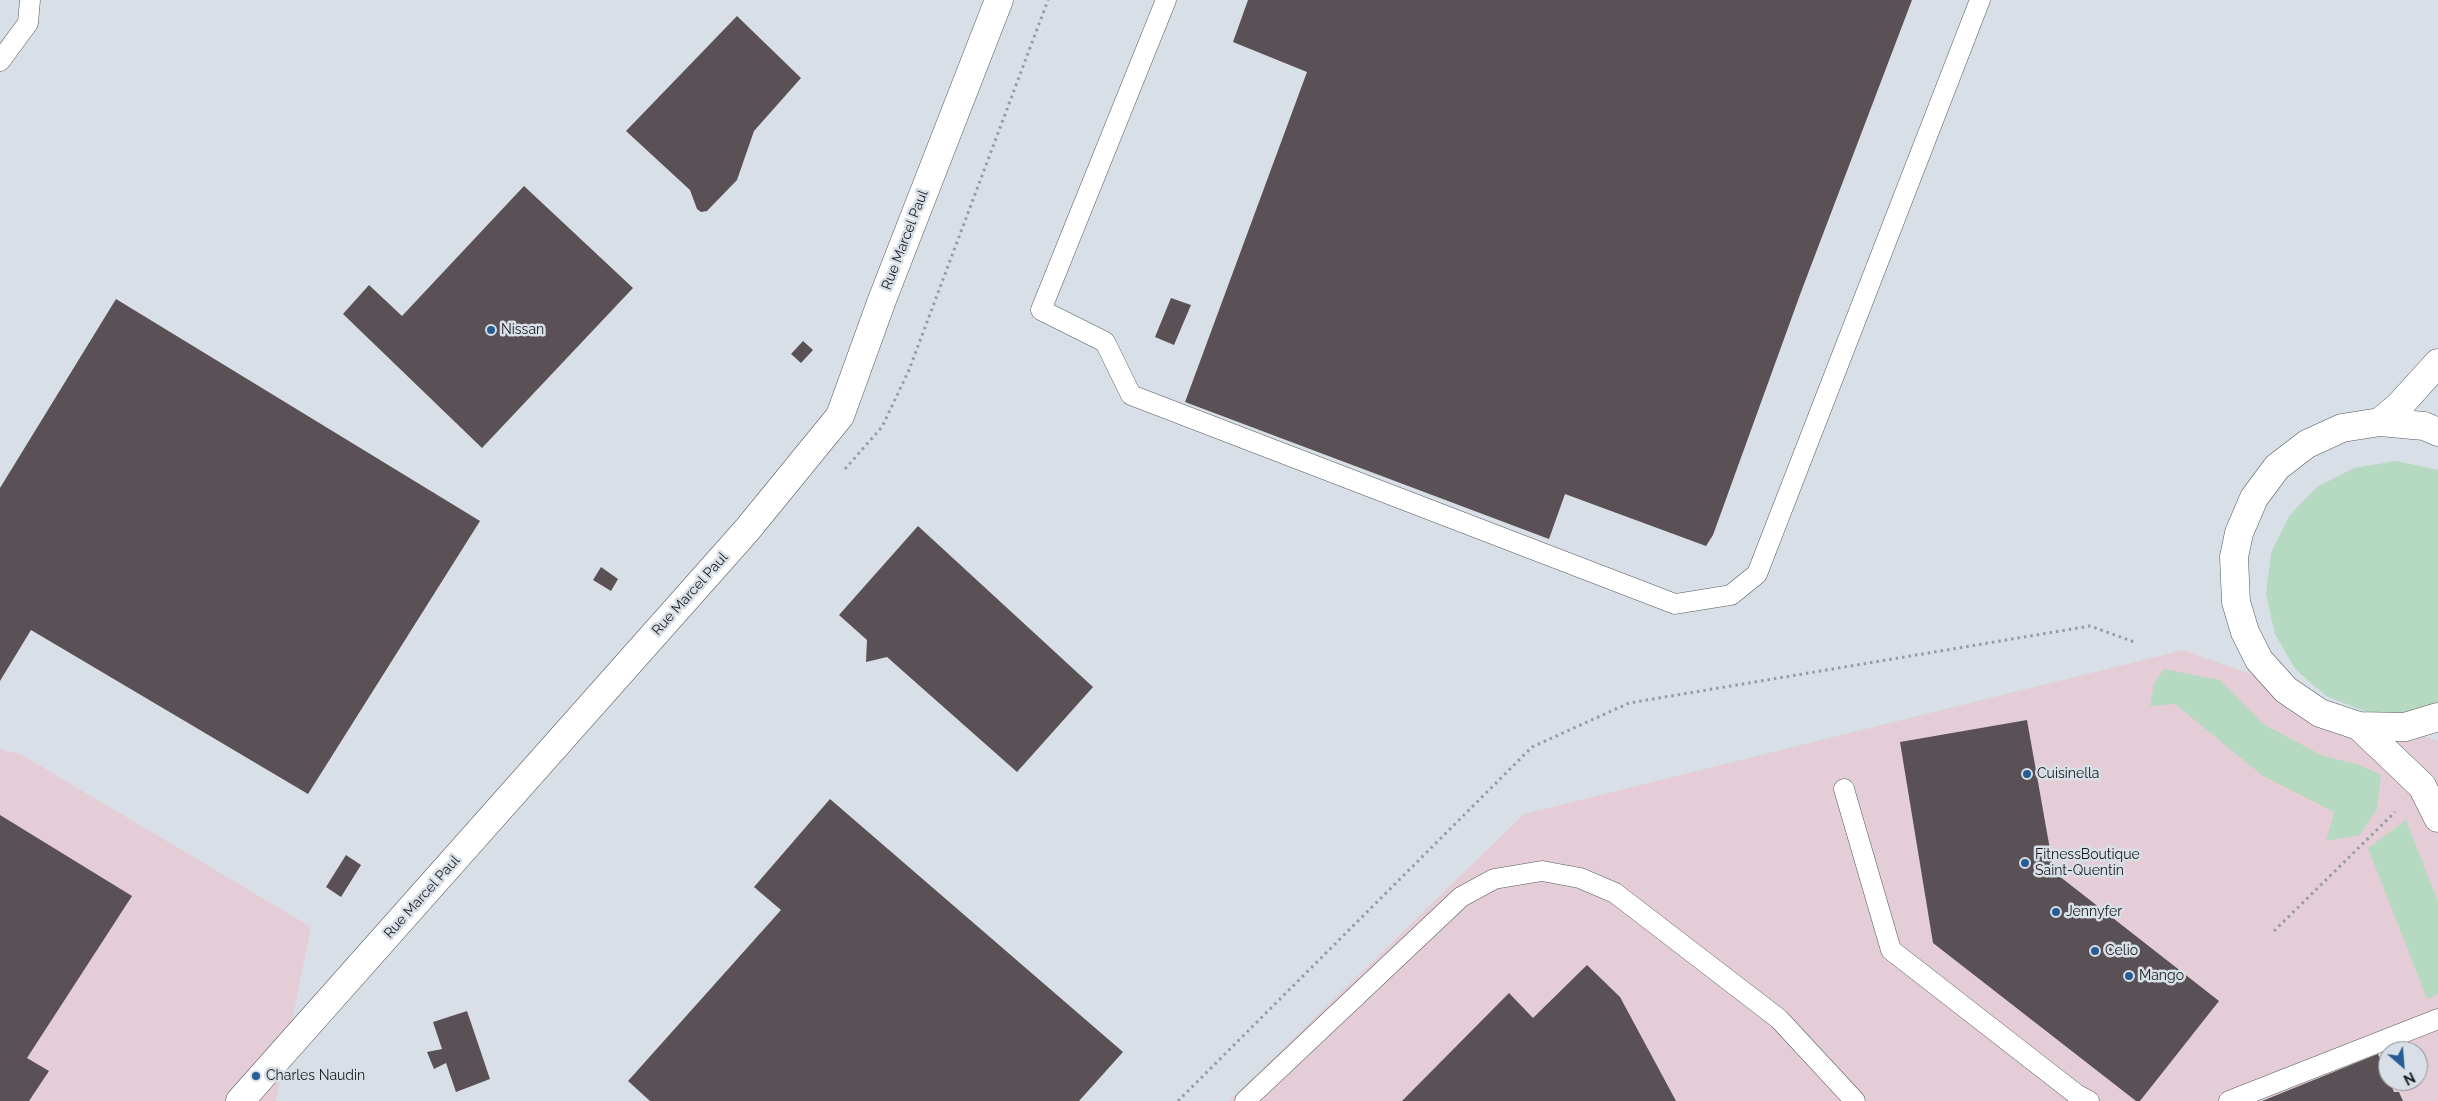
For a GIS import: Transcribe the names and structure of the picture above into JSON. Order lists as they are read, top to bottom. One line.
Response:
{"streets":{"street":["Rue Marcel Paul"]},"places":["Nissan","Cuisinella","FitnessBoutique Saint-Quentin","Jennyfer","Celio","Mango","Charles Naudin"],"north":"bottom right"}
